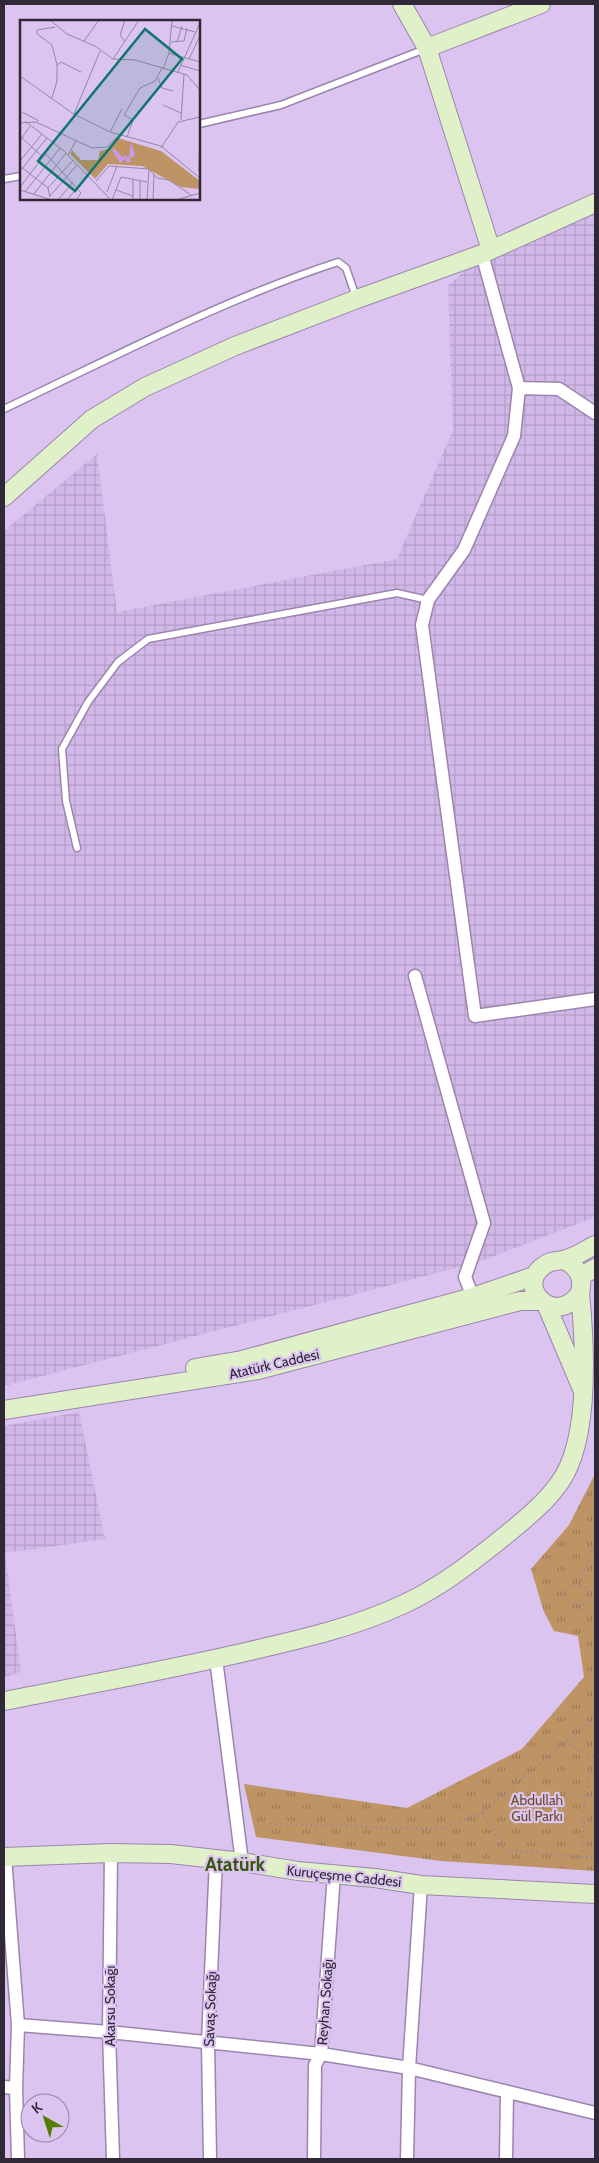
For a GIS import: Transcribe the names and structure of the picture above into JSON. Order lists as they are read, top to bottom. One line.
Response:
{"streets":{"main road":["Atatürk Caddesi","Kuruçeşme Caddesi"],"street":["Reyhan Sokağı","Akarsu Sokağı","Savaş Sokağı"]},"crossings":[["Kuruçeşme Caddesi","Reyhan Sokağı"],["Kuruçeşme Caddesi","Akarsu Sokağı"],["Kuruçeşme Caddesi","Savaş Sokağı"]],"districts":["Atatürk"],"parks":["Abdullah Gül Parkı"],"north":"top left"}
